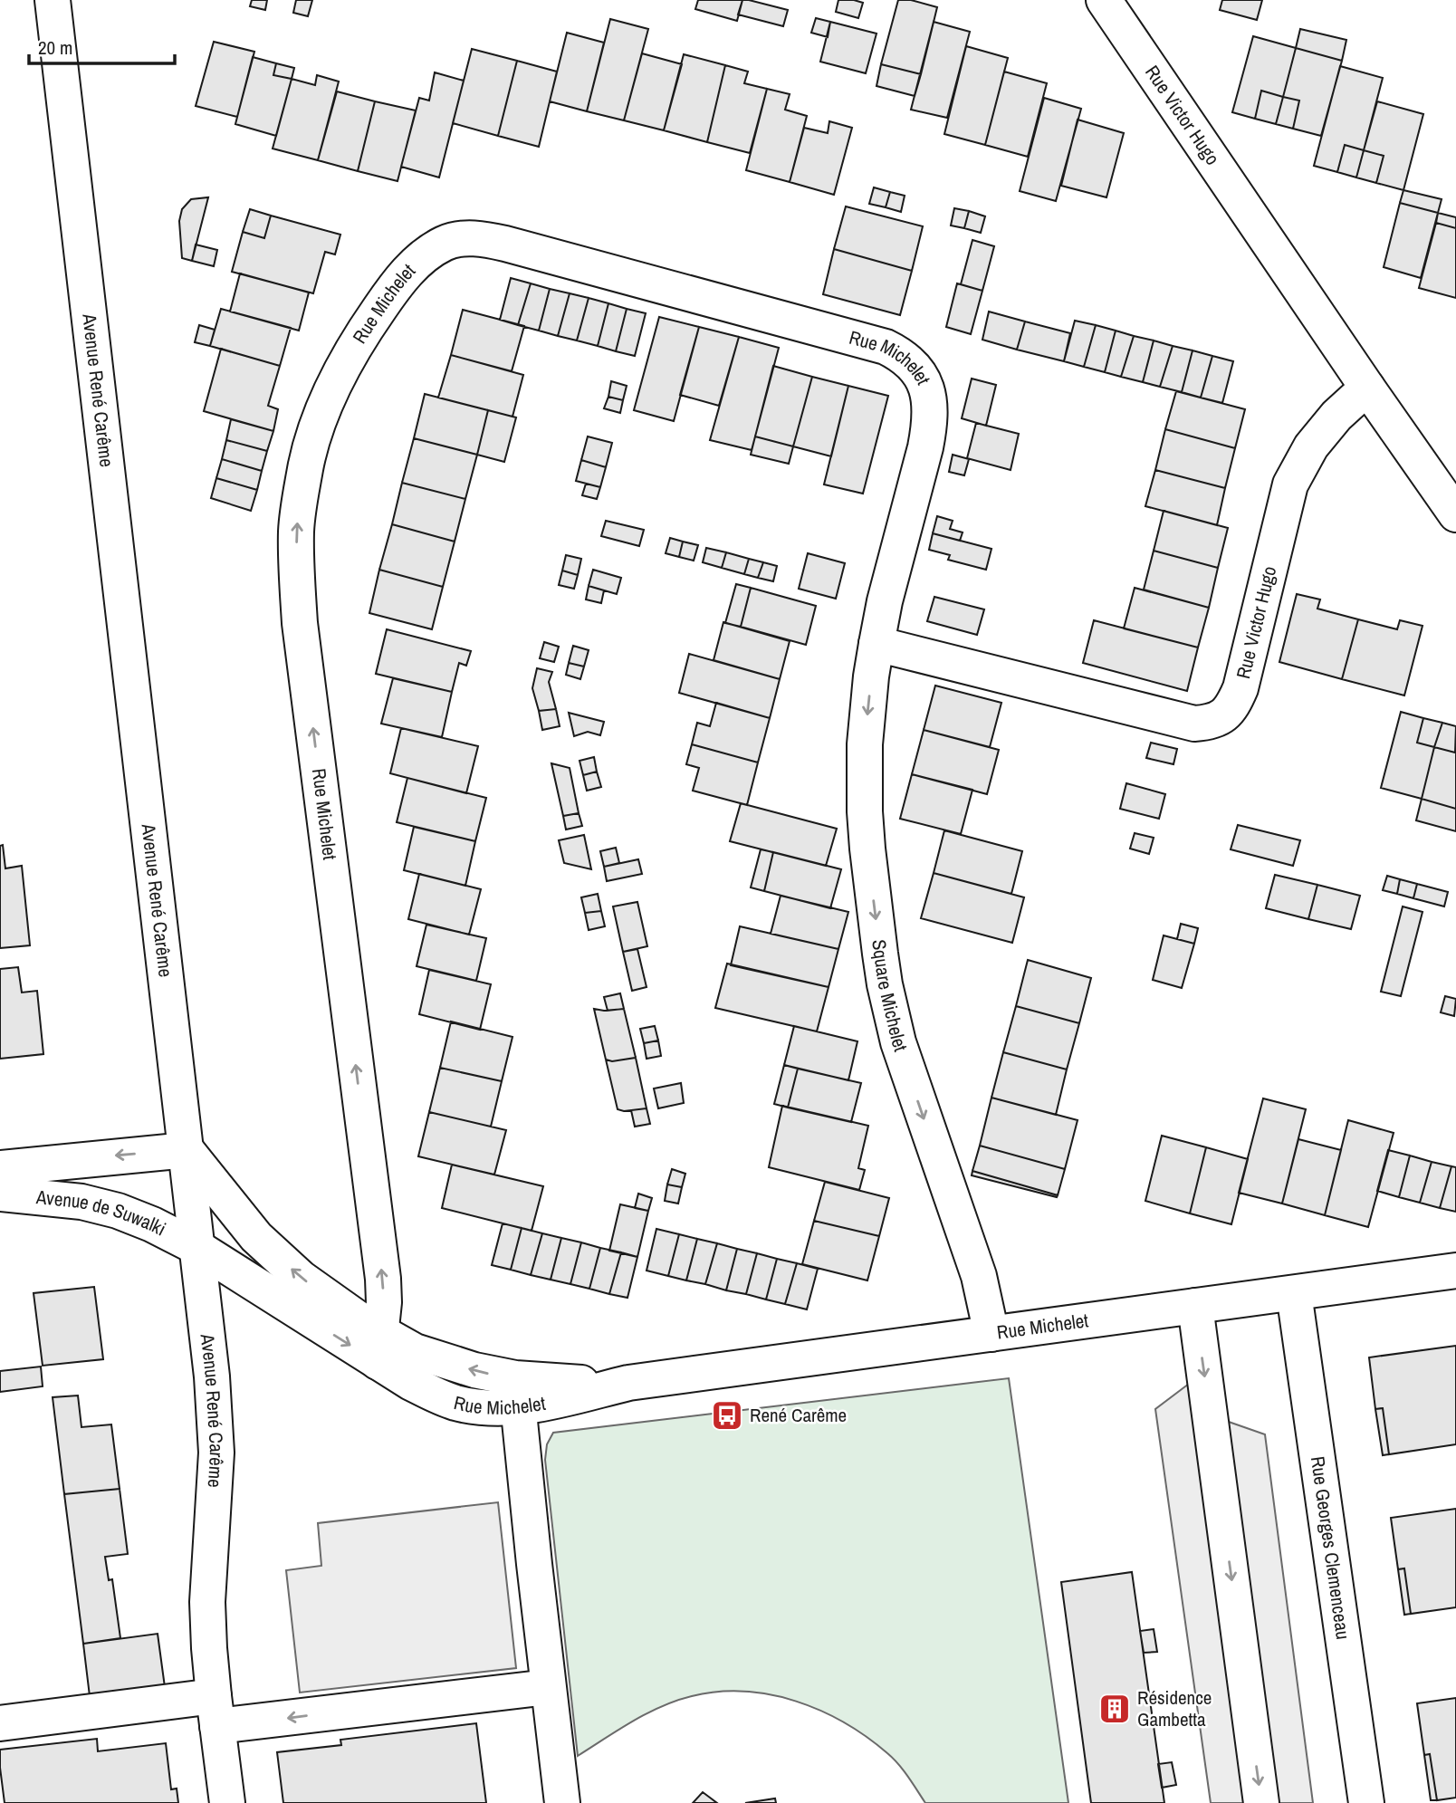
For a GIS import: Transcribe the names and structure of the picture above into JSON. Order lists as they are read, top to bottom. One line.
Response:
{"streets":{"street":["Rue Victor Hugo","Rue Michelet","Avenue René Carême","Square Michelet","Avenue de Suwalki","Rue Georges Clemenceau"]},"crossings":[["Rue Victor Hugo","Rue Michelet"],["Rue Victor Hugo","Square Michelet"],["Rue Michelet","Avenue René Carême"],["Rue Michelet","Square Michelet"],["Rue Michelet","Avenue de Suwalki"],["Rue Michelet","Rue Georges Clemenceau"],["Avenue René Carême","Avenue de Suwalki"]],"one_way":["Square Michelet"],"places":{"bus stop":["René Carême"],"building":["Résidence Gambetta"]},"scale_bar":"20 m"}
